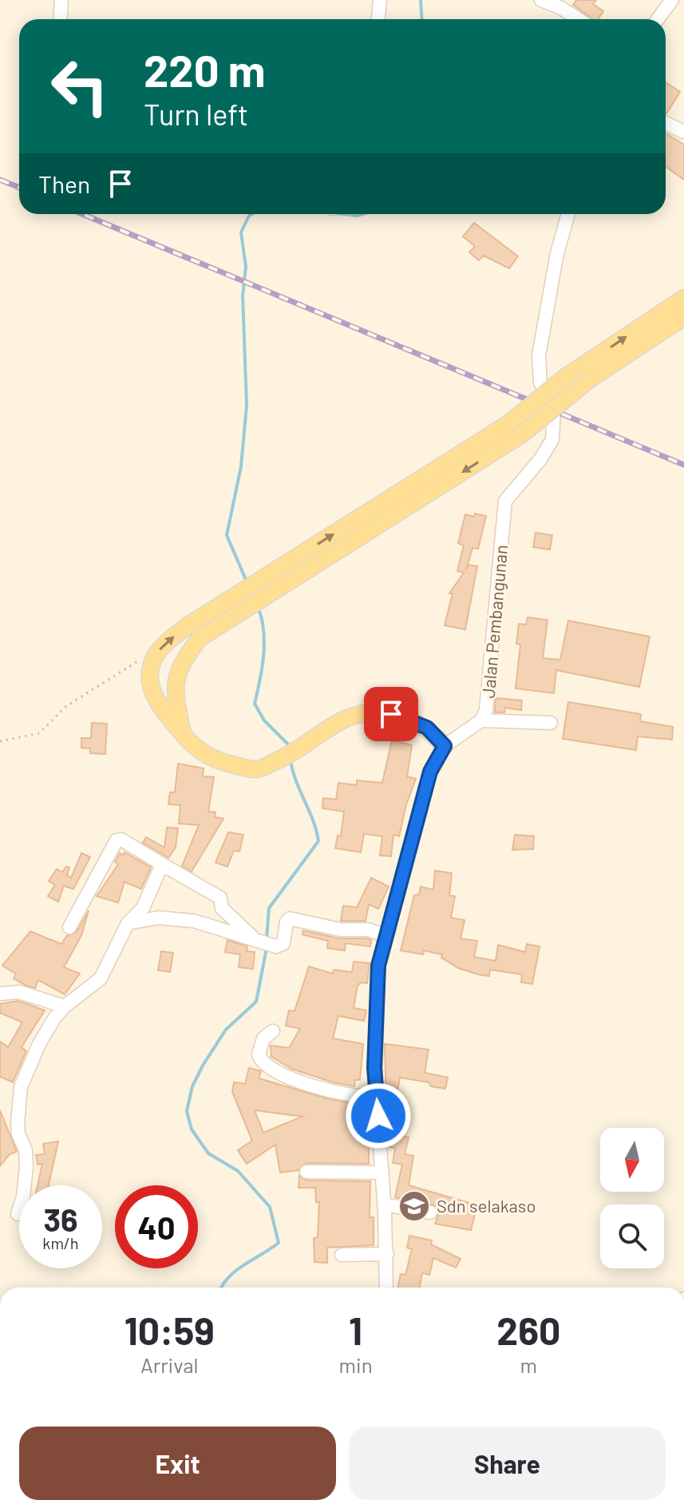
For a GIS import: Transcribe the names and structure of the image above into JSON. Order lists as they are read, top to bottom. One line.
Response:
{"streets":{"street":["Jalan Pembangunan"]},"places":{"school or university":["Sdn selakaso"]},"north":"bottom","page":{"turn":["220 m","Turn left"],"then":"Then","speed":"36 km/h","limit":"40","eta":["10:59","Arrival","1","min","260","m"],"buttons":["Exit","Share"]}}
